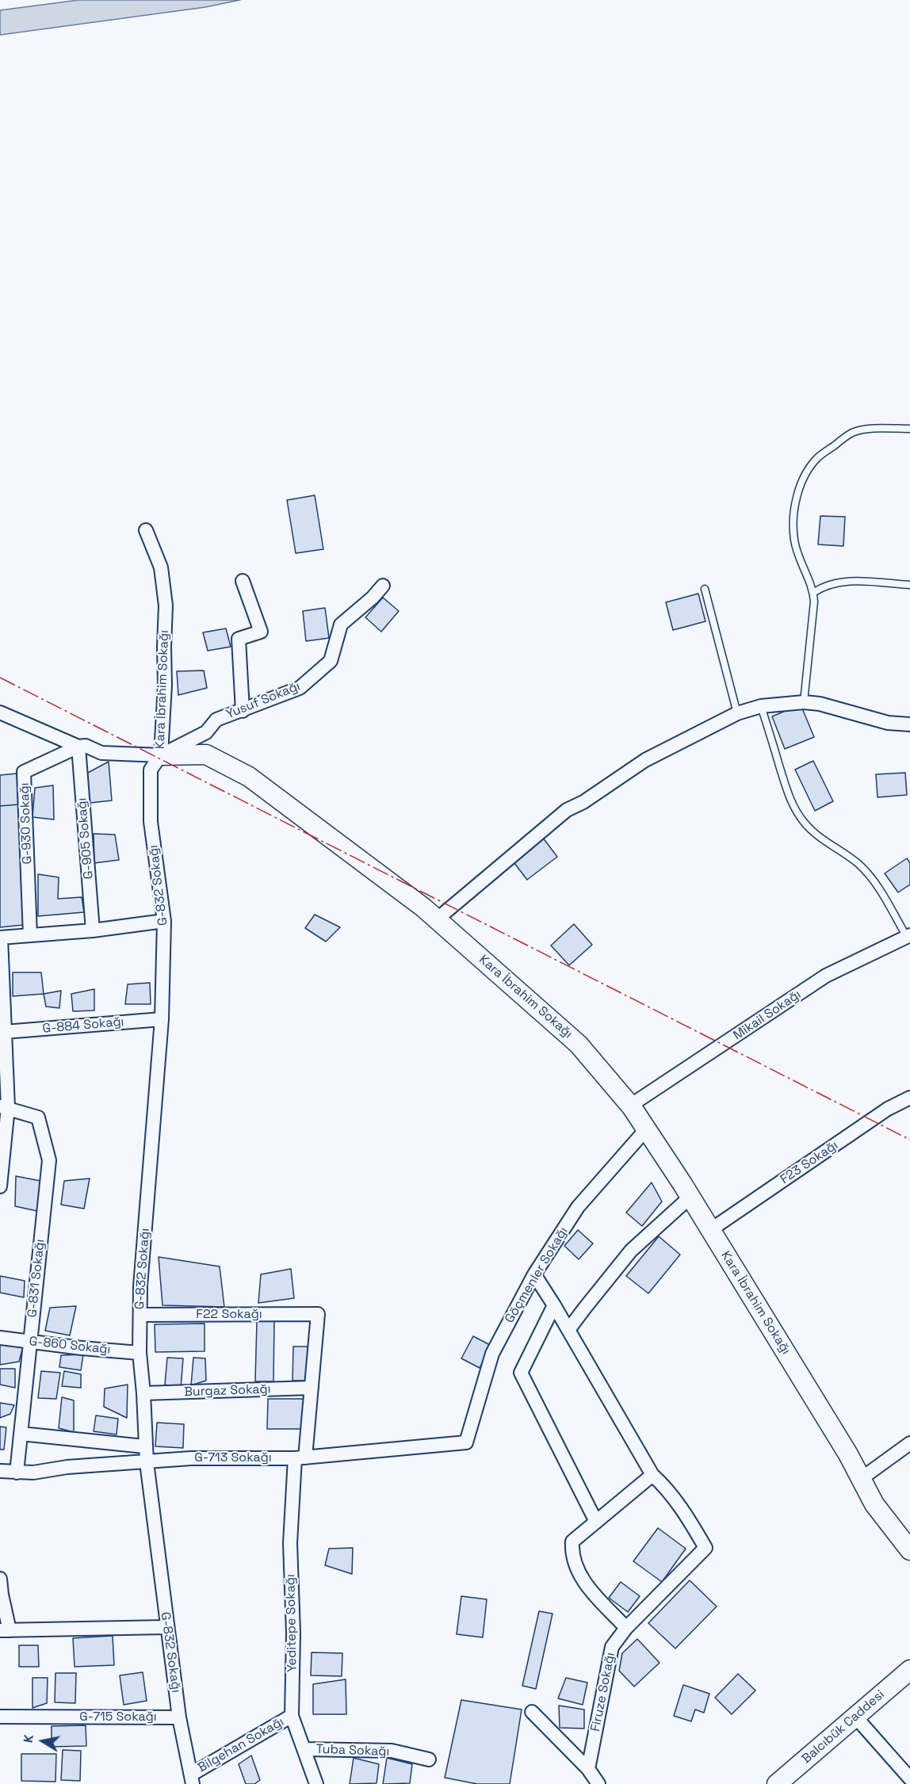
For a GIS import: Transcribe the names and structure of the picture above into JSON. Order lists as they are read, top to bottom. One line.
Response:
{"streets":{"street":["Kara İbrahim Sokağı","Yusuf Sokağı","G-930 Sokağı","G-905 Sokağı","G-832 Sokağı","Mikail Sokağı","G-884 Sokağı","F23 Sokağı","Göçmenler Sokağı","G-831 Sokağı","F22 Sokağı","G-860 Sokağı","Burgaz Sokağı","G-713 Sokağı","Yeditepe Sokağı","Firuze Sokağı","G-715 Sokağı","Balcıbük Caddesi","Bilgehan Sokağı","Tuba Sokağı"]},"crossings":[["Kara İbrahim Sokağı","Yusuf Sokağı"],["Kara İbrahim Sokağı","G-832 Sokağı"],["Kara İbrahim Sokağı","Mikail Sokağı"],["Kara İbrahim Sokağı","F23 Sokağı"],["Kara İbrahim Sokağı","Göçmenler Sokağı"],["Yusuf Sokağı","G-832 Sokağı"],["G-930 Sokağı","G-905 Sokağı"],["G-832 Sokağı","G-884 Sokağı"],["G-832 Sokağı","F22 Sokağı"],["G-832 Sokağı","G-860 Sokağı"],["G-832 Sokağı","Burgaz Sokağı"],["G-832 Sokağı","G-713 Sokağı"],["G-832 Sokağı","G-715 Sokağı"],["G-832 Sokağı","Bilgehan Sokağı"],["Göçmenler Sokağı","G-713 Sokağı"],["G-831 Sokağı","G-860 Sokağı"],["G-831 Sokağı","G-713 Sokağı"],["F22 Sokağı","Yeditepe Sokağı"],["Burgaz Sokağı","Yeditepe Sokağı"],["G-713 Sokağı","Yeditepe Sokağı"],["Yeditepe Sokağı","Bilgehan Sokağı"],["Yeditepe Sokağı","Tuba Sokağı"]],"north":"left"}
